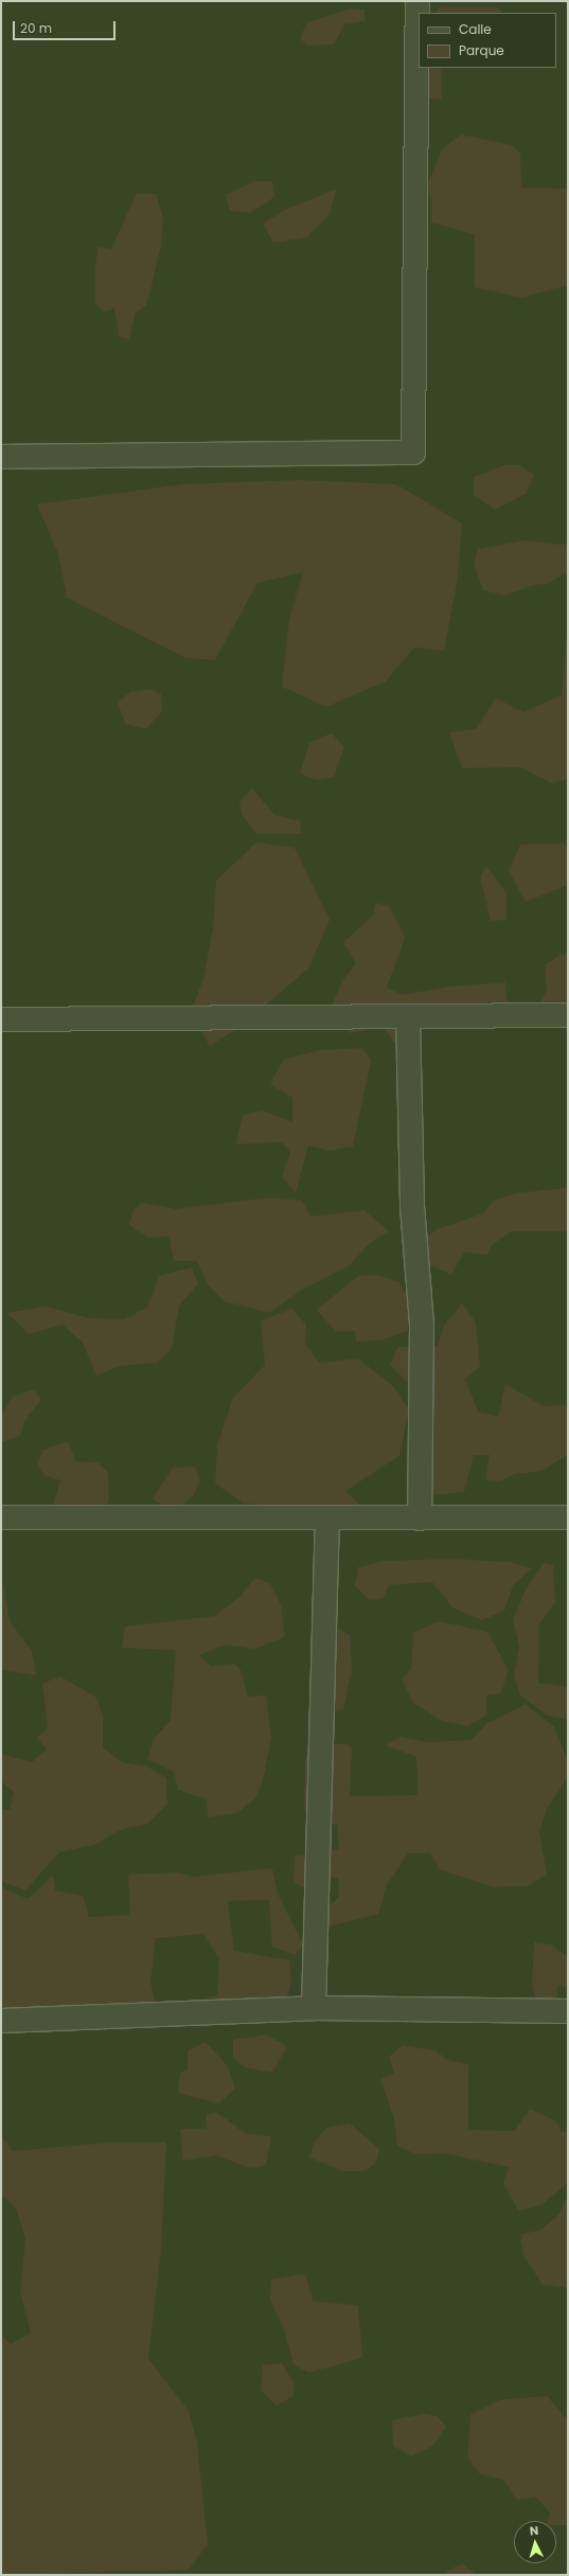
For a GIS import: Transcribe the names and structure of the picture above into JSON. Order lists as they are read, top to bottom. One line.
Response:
{"legend":["Calle","Parque"],"scale_bar":"20 m","north":"top"}
